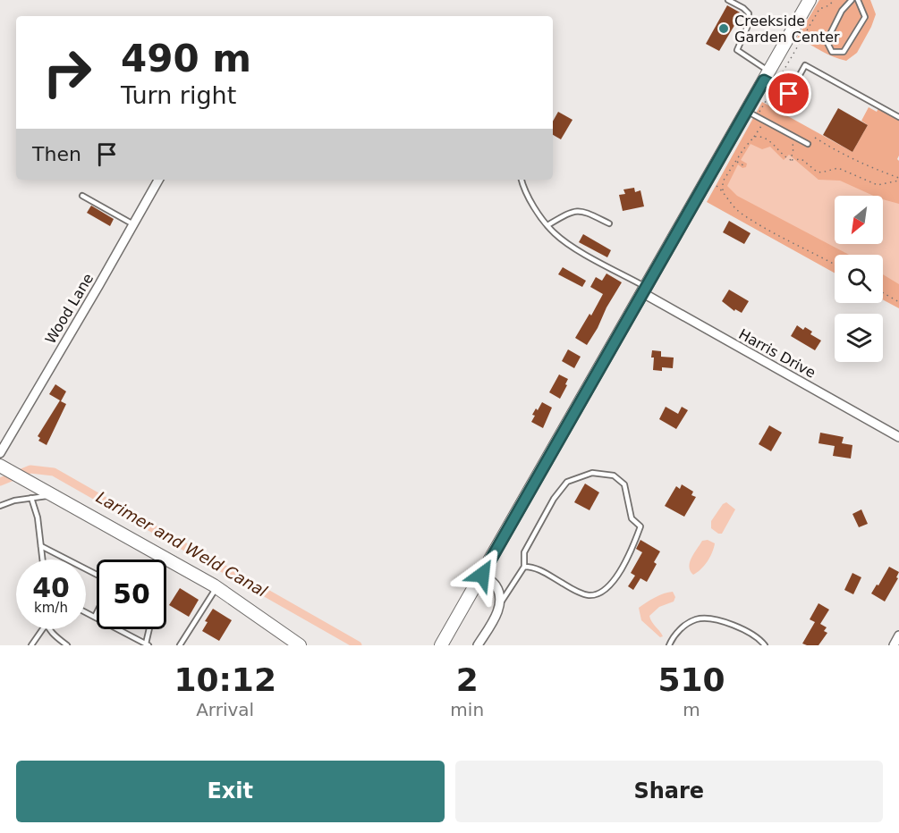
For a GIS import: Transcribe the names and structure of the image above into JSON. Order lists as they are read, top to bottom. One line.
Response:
{"streets":{"street":["Wood Lane","Harris Drive"]},"water":["Larimer and Weld Canal"],"places":["Creekside Garden Center"],"north":"bottom left","page":{"turn":["490 m","Turn right"],"then":"Then","speed":"40 km/h","limit":"50","eta":["10:12","Arrival","2","min","510","m"],"buttons":["Exit","Share"]}}
